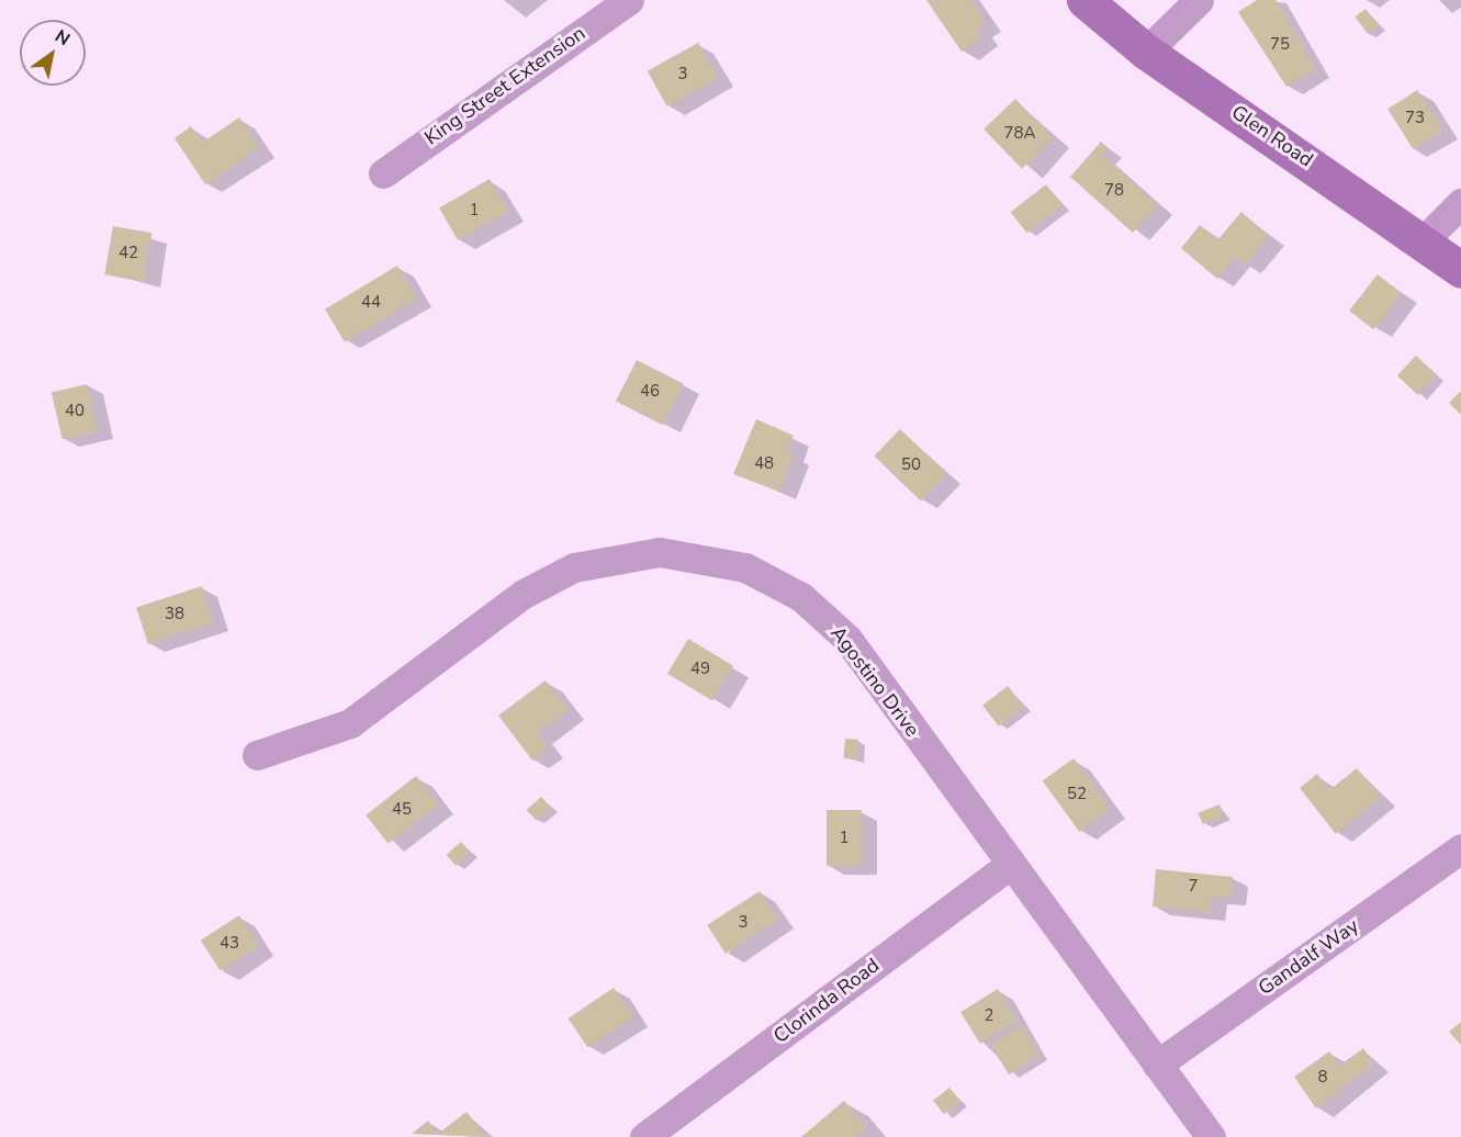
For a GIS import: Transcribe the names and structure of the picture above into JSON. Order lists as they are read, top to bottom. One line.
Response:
{"streets":{"street":["King Street Extension","Glen Road","Agostino Drive","Gandalf Way","Clorinda Road"]},"crossings":[["Agostino Drive","Gandalf Way"],["Agostino Drive","Clorinda Road"]],"house_numbers":["75","3","73","78A","78","1","42","44","46","40","48","50","38","49","52","45","1","7","3","43","2","8"],"north":"top right"}
